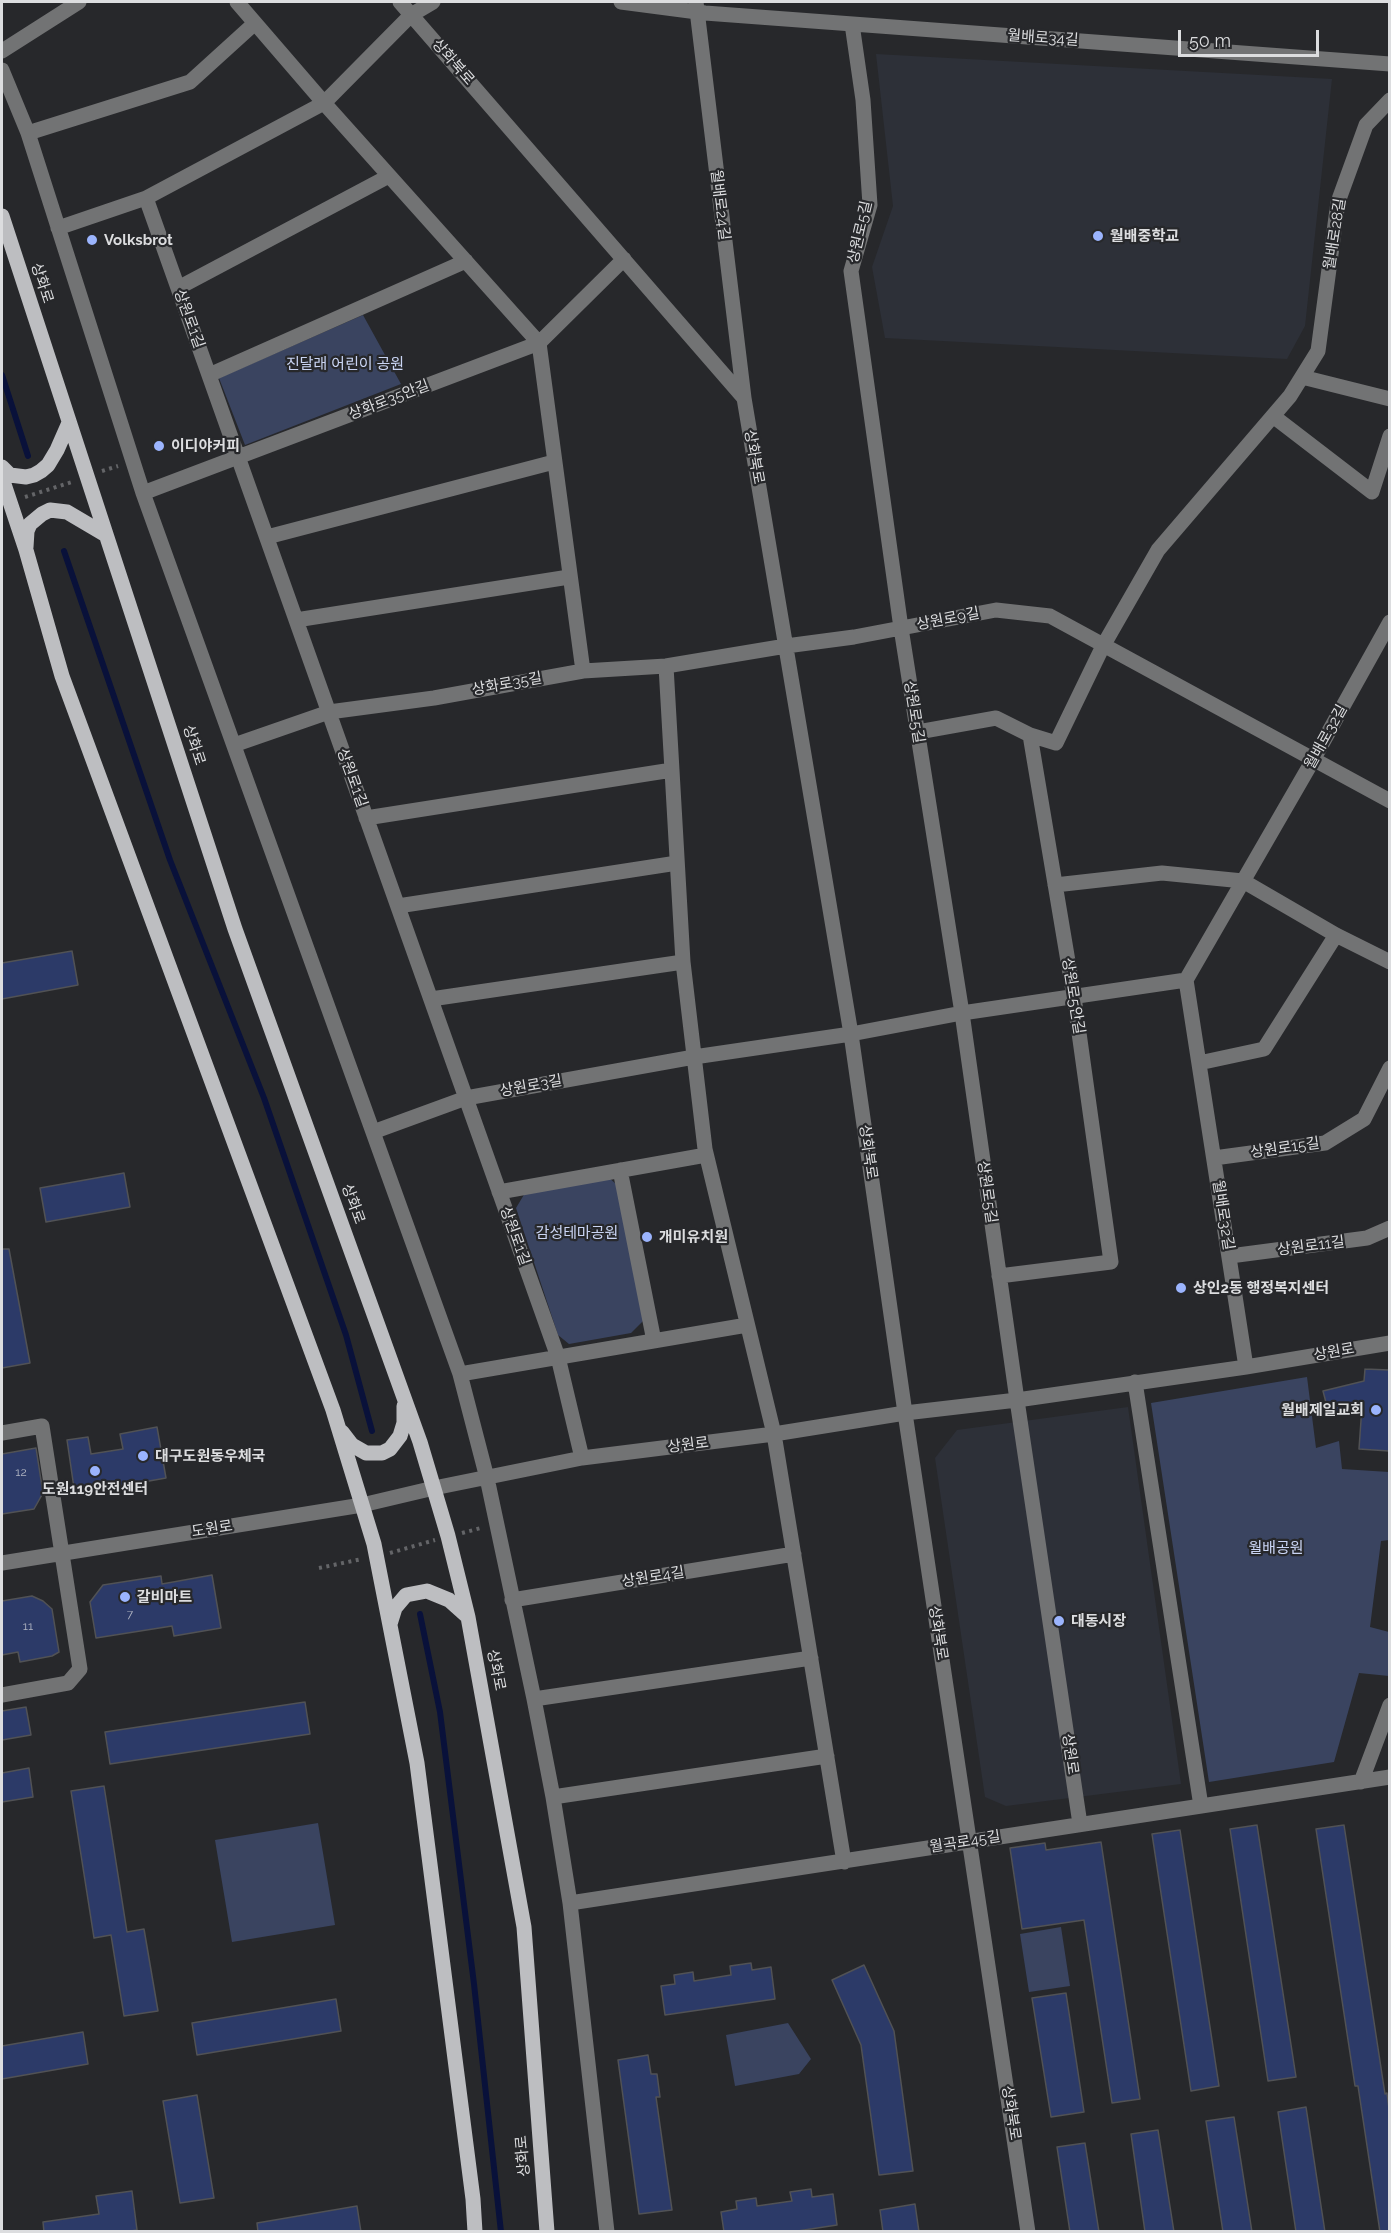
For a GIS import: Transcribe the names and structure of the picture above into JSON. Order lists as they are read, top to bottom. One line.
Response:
{"streets":{"main road":["상화로"],"street":["월배로34길","상화북로","월배로24길","상원로5길","월배로28길","상원로1길","상화로35안길","상원로9길","상화로35길","월배로32길","상원로5안길","상원로3길","상원로15길","상원로11길","상원로","도원로","상원로4길","월곡로45길"]},"crossings":[["월배로34길","월배로24길"],["월배로34길","상원로5길"],["상화북로","월배로24길"],["상화북로","상원로9길"],["상화북로","상화로35길"],["상화북로","상원로"],["상화북로","월곡로45길"],["상원로5길","상원로9길"],["상원로5길","상원로5안길"],["상원로5길","상원로"],["월배로28길","상원로9길"],["상화로","상원로"],["상원로1길","상화로35안길"],["상원로1길","상화로35길"],["상원로1길","상원로3길"],["상원로1길","상원로"],["상원로9길","상화로35길"],["상원로9길","월배로32길"],["월배로32길","상원로15길"],["월배로32길","상원로11길"],["월배로32길","상원로"],["상원로","도원로"],["상원로","월곡로45길"]],"parks":["진달래 어린이 공원","감성테마공원","월배공원"],"places":["월배중학교","Volksbrot","이디야커피","개미유치원","상인2동 행정복지센터","월배제일교회","대구도원동우체국","도원119안전센터","갈비마트","대동시장"],"house_numbers":["12","7","11"],"scale_bar":"50 m"}
